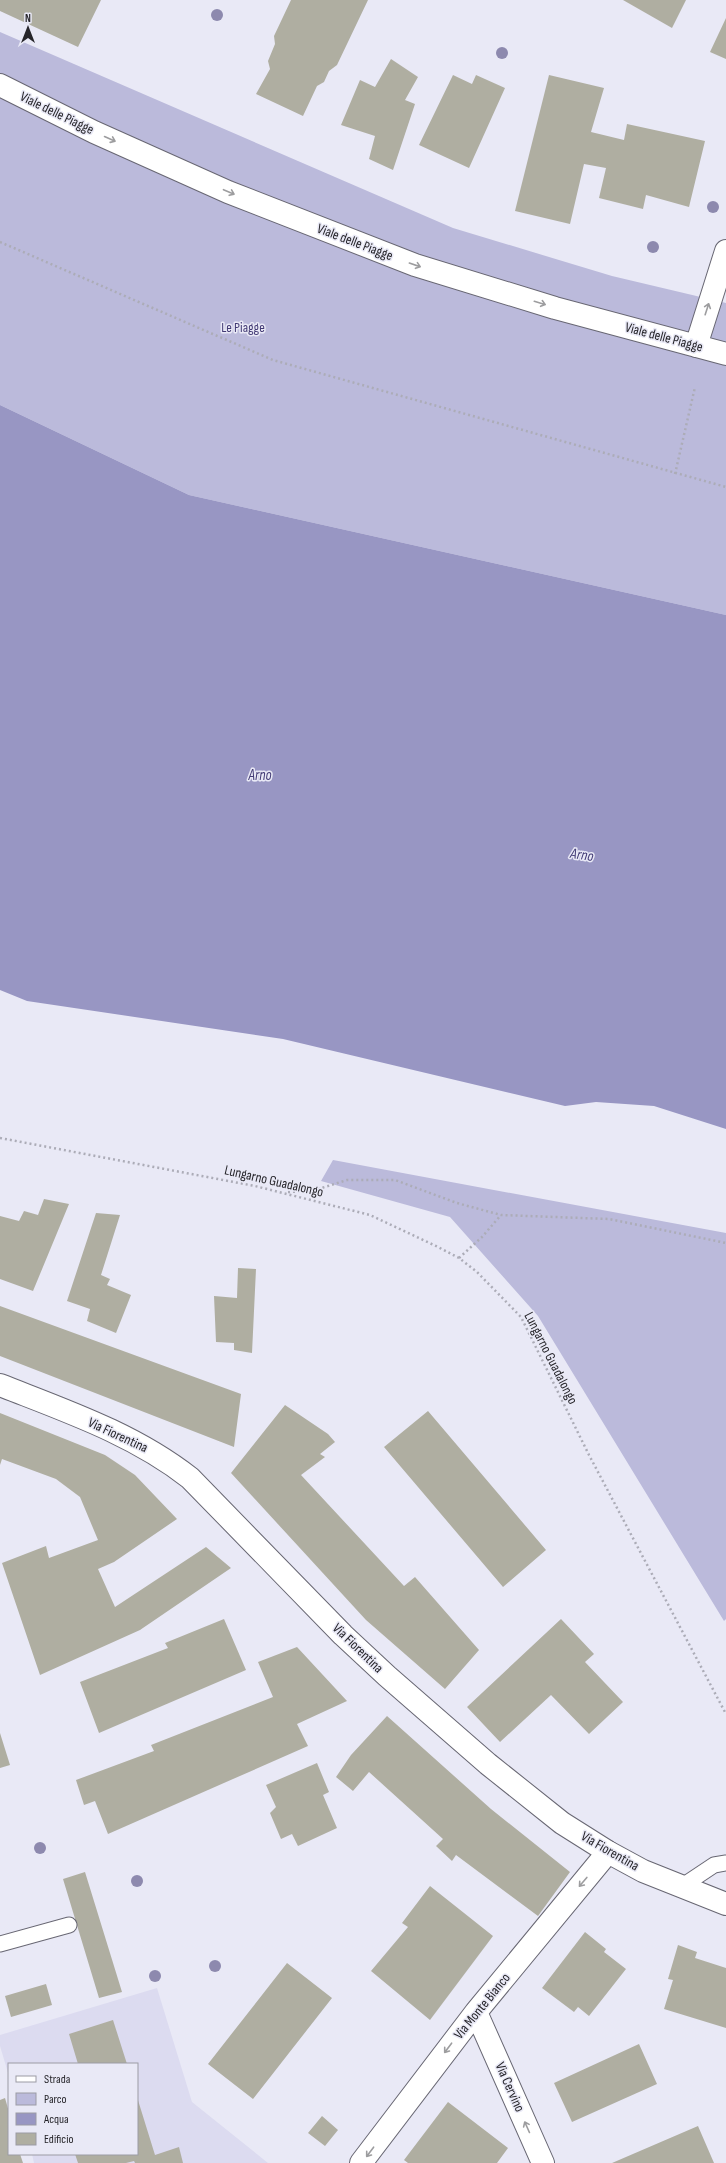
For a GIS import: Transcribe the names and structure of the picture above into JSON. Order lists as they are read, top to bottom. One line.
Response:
{"streets":{"street":["Viale delle Piagge","Via Fiorentina","Via Monte Bianco","Via Cervino"],"path":["Lungarno Guadalongo"]},"crossings":[["Via Fiorentina","Via Monte Bianco"],["Via Monte Bianco","Via Cervino"]],"one_way":["Viale delle Piagge","Via Monte Bianco","Via Cervino"],"water":["Arno"],"parks":["Le Piagge"],"legend":["Strada","Parco","Acqua","Edificio"],"north":"top"}
